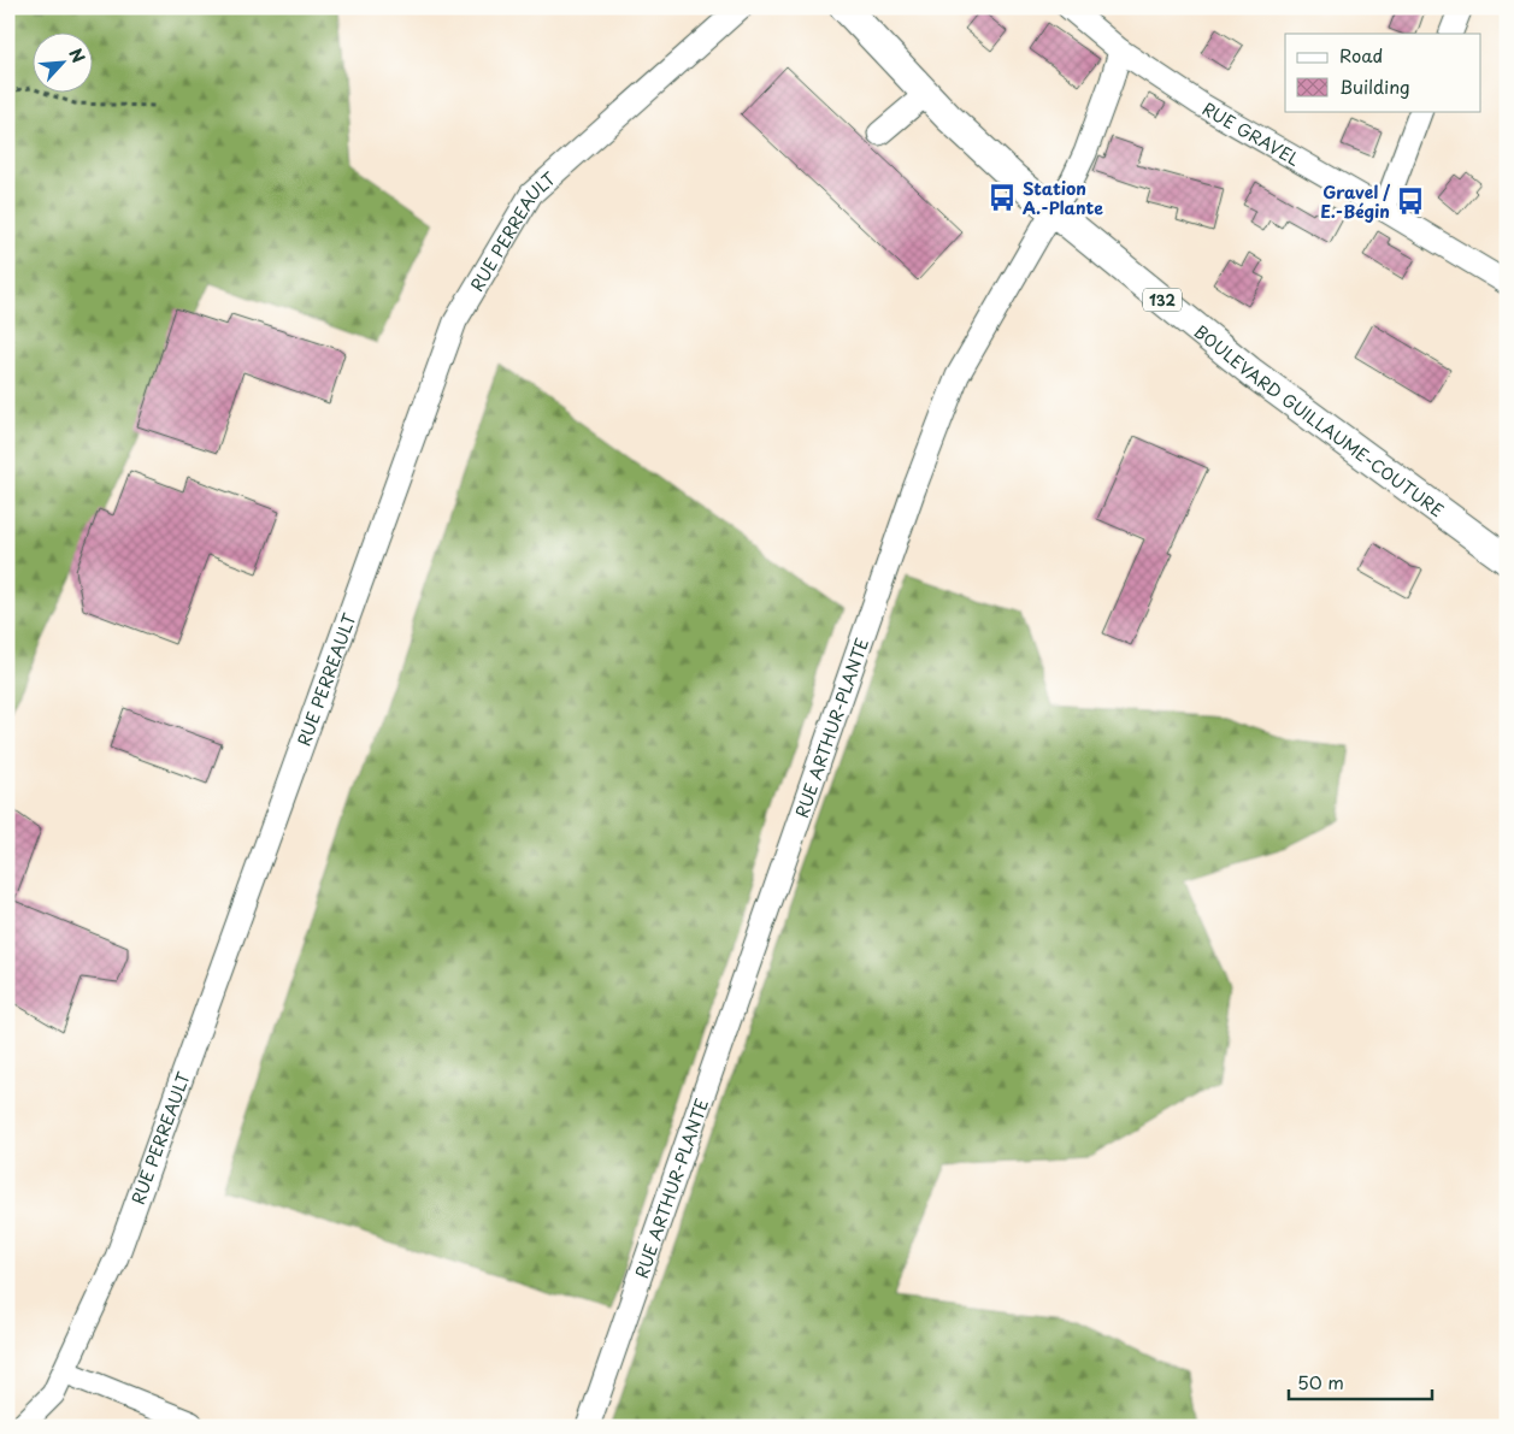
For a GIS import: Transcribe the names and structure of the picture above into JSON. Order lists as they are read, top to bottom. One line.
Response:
{"streets":{"main road":["132","BOULEVARD GUILLAUME-COUTURE"],"street":["RUE GRAVEL","RUE PERREAULT","RUE ARTHUR-PLANTE"]},"crossings":[["RUE GRAVEL","RUE ARTHUR-PLANTE"],["BOULEVARD GUILLAUME-COUTURE","RUE ARTHUR-PLANTE"]],"places":{"bus stop":["Station A.-Plante","Gravel / E.-Bégin"]},"legend":["Road","Building"],"scale_bar":"50 m","north":"top right"}
